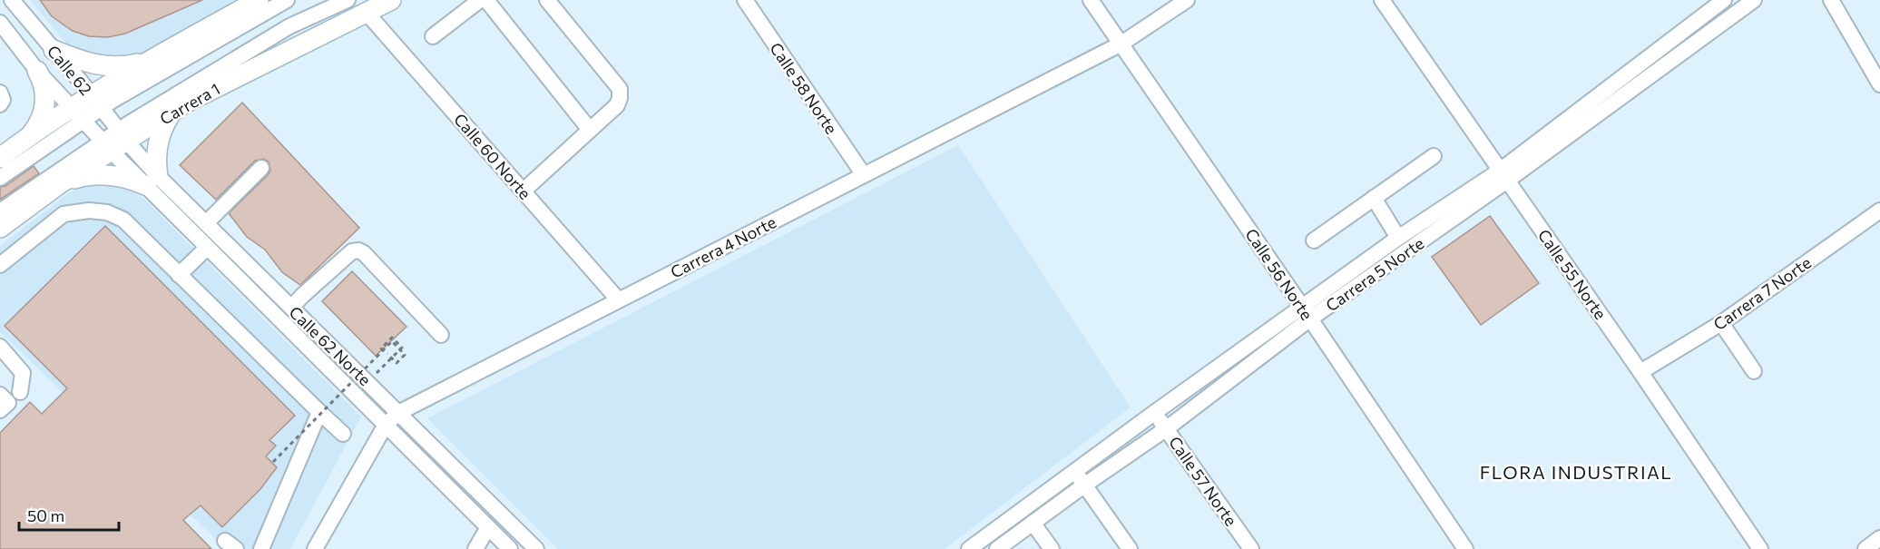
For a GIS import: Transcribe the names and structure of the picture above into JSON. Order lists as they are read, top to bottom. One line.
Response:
{"streets":{"main road":["Carrera 1"],"street":["Calle 62","Calle 58 Norte","Calle 60 Norte","Carrera 4 Norte","Calle 56 Norte","Carrera 5 Norte","Calle 55 Norte","Carrera 7 Norte","Calle 62 Norte","Calle 57 Norte"]},"crossings":[["Calle 62","Carrera 1"],["Calle 62","Calle 62 Norte"],["Calle 58 Norte","Carrera 4 Norte"],["Carrera 1","Calle 60 Norte"],["Carrera 1","Calle 62 Norte"],["Calle 60 Norte","Carrera 4 Norte"],["Carrera 4 Norte","Calle 56 Norte"],["Carrera 4 Norte","Calle 62 Norte"],["Calle 56 Norte","Carrera 5 Norte"],["Carrera 5 Norte","Calle 55 Norte"],["Carrera 5 Norte","Calle 57 Norte"],["Calle 55 Norte","Carrera 7 Norte"]],"districts":["FLORA INDUSTRIAL"],"scale_bar":"50 m"}
